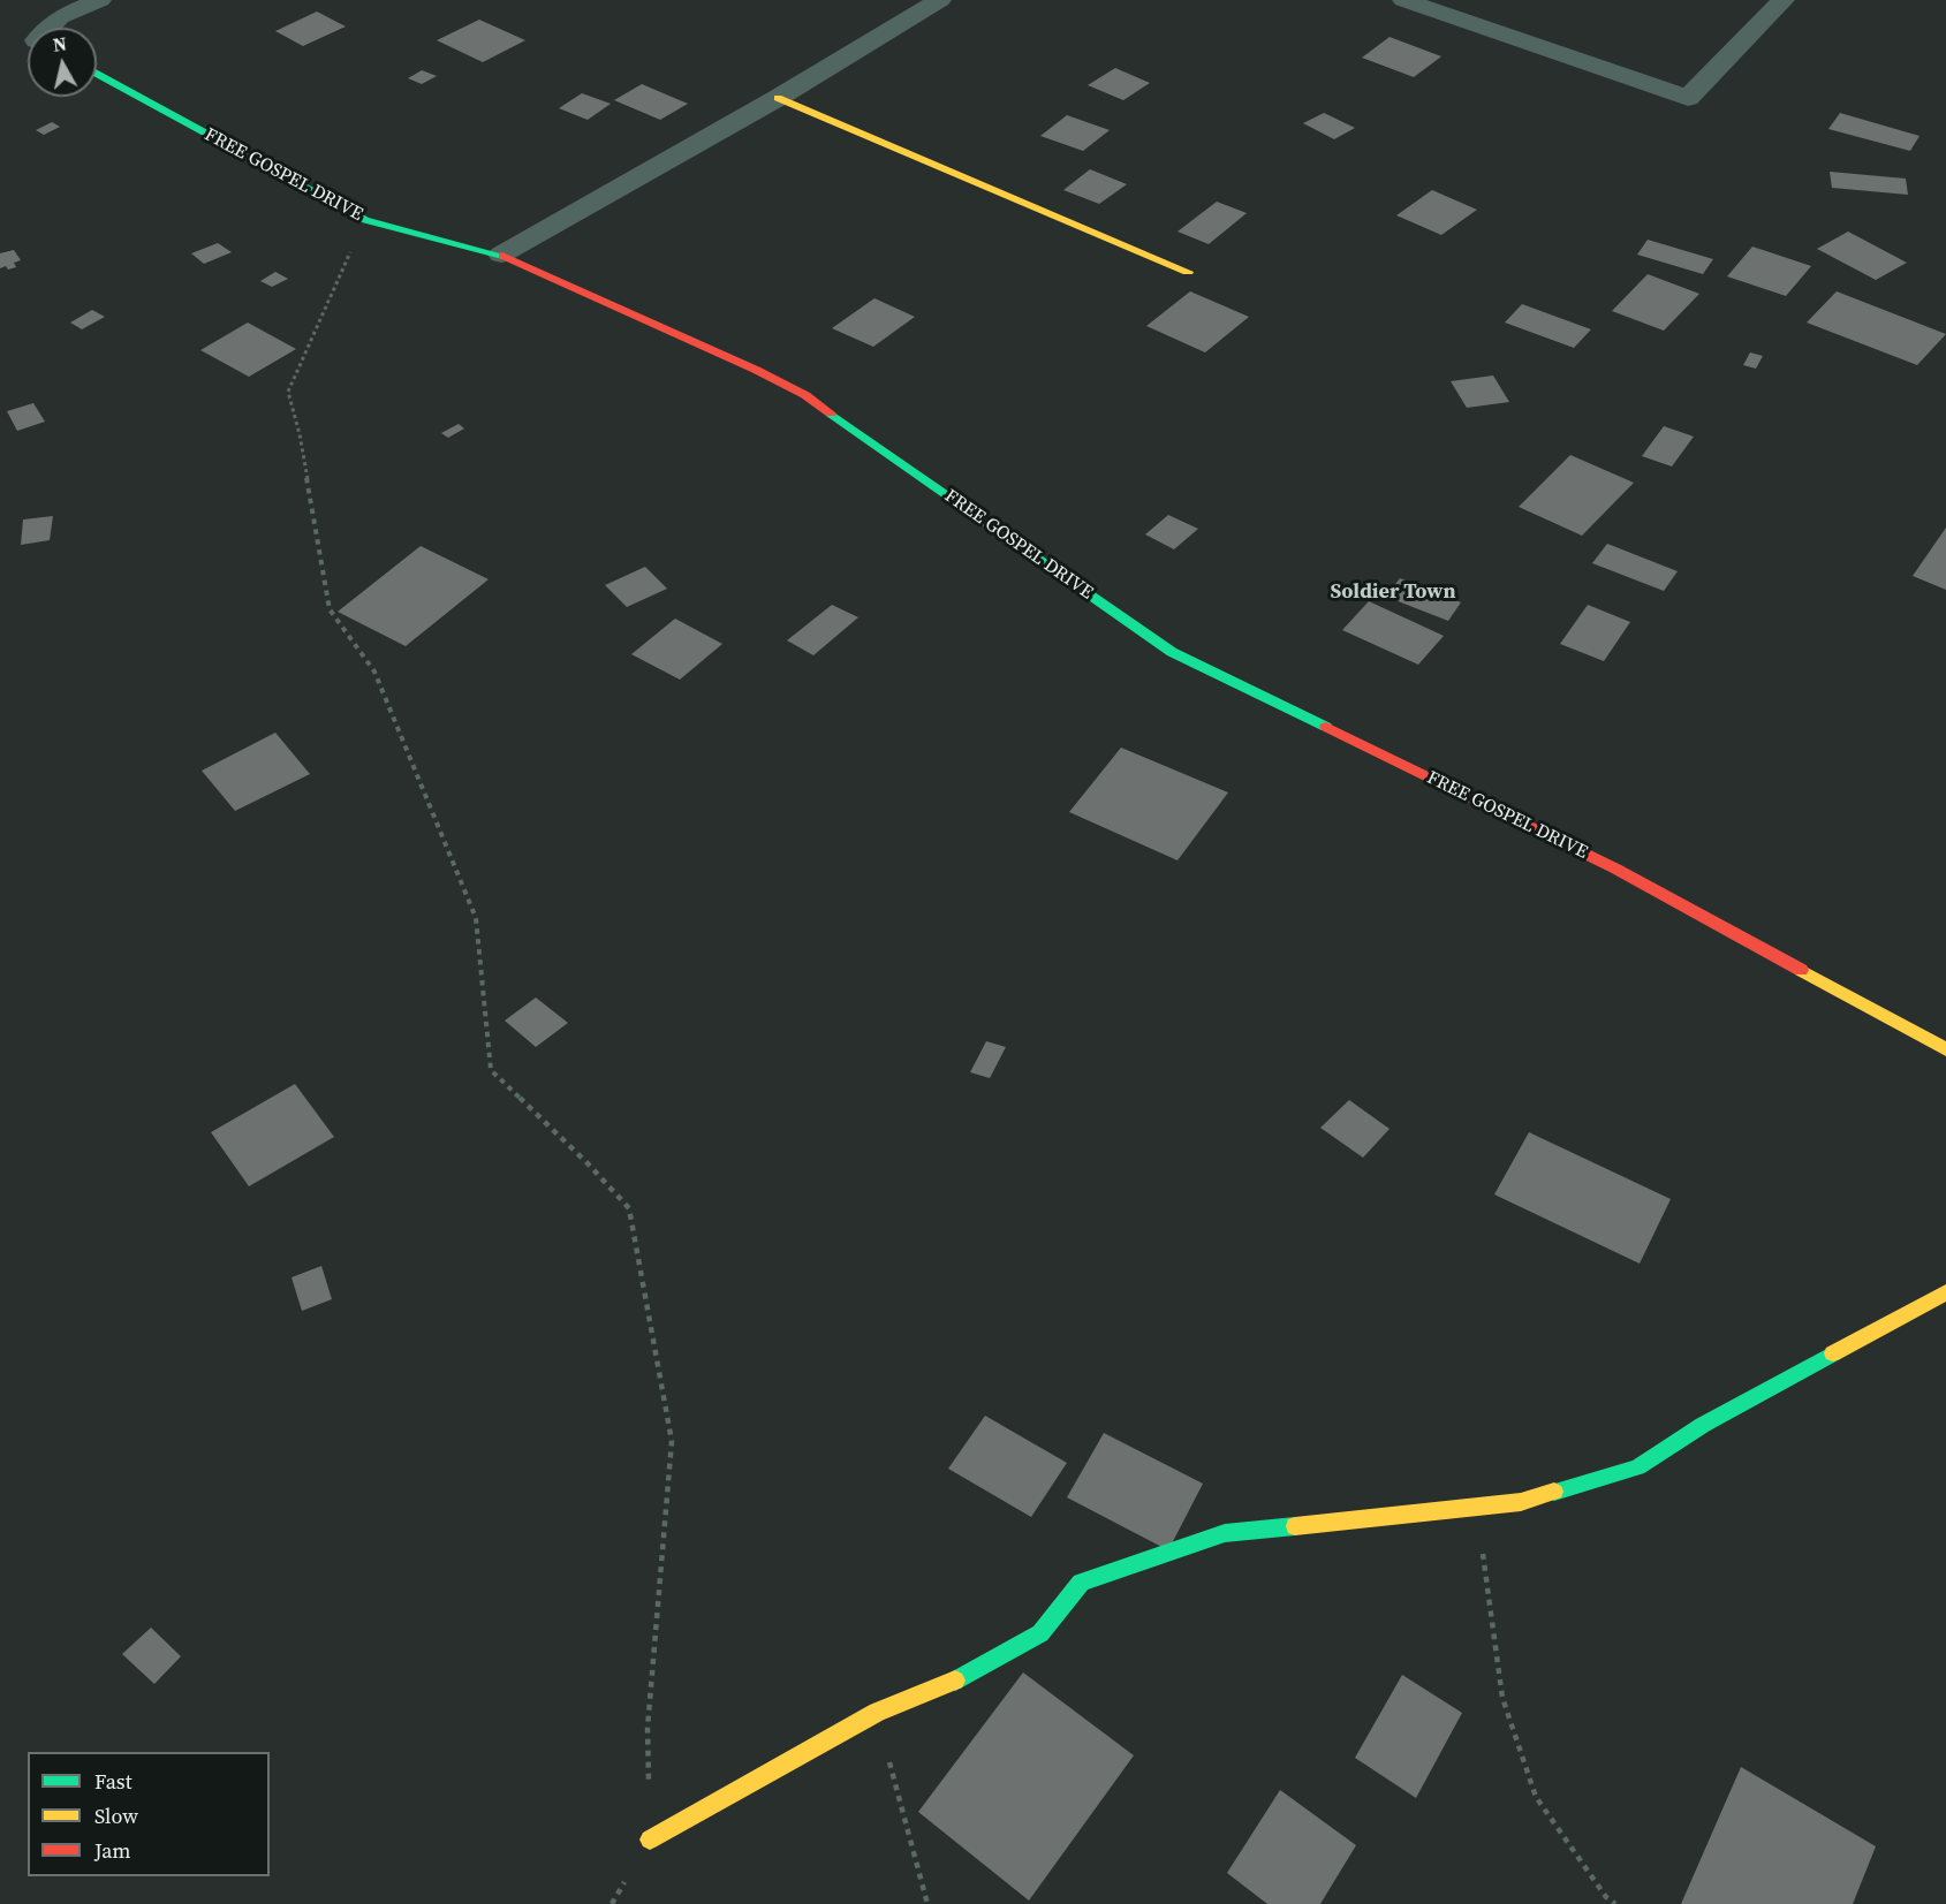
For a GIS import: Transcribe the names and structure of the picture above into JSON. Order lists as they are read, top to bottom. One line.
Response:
{"streets":{"street":["FREE GOSPEL DRIVE"]},"districts":["Soldier Town"],"legend":["Fast","Slow","Jam"],"north":"top"}
